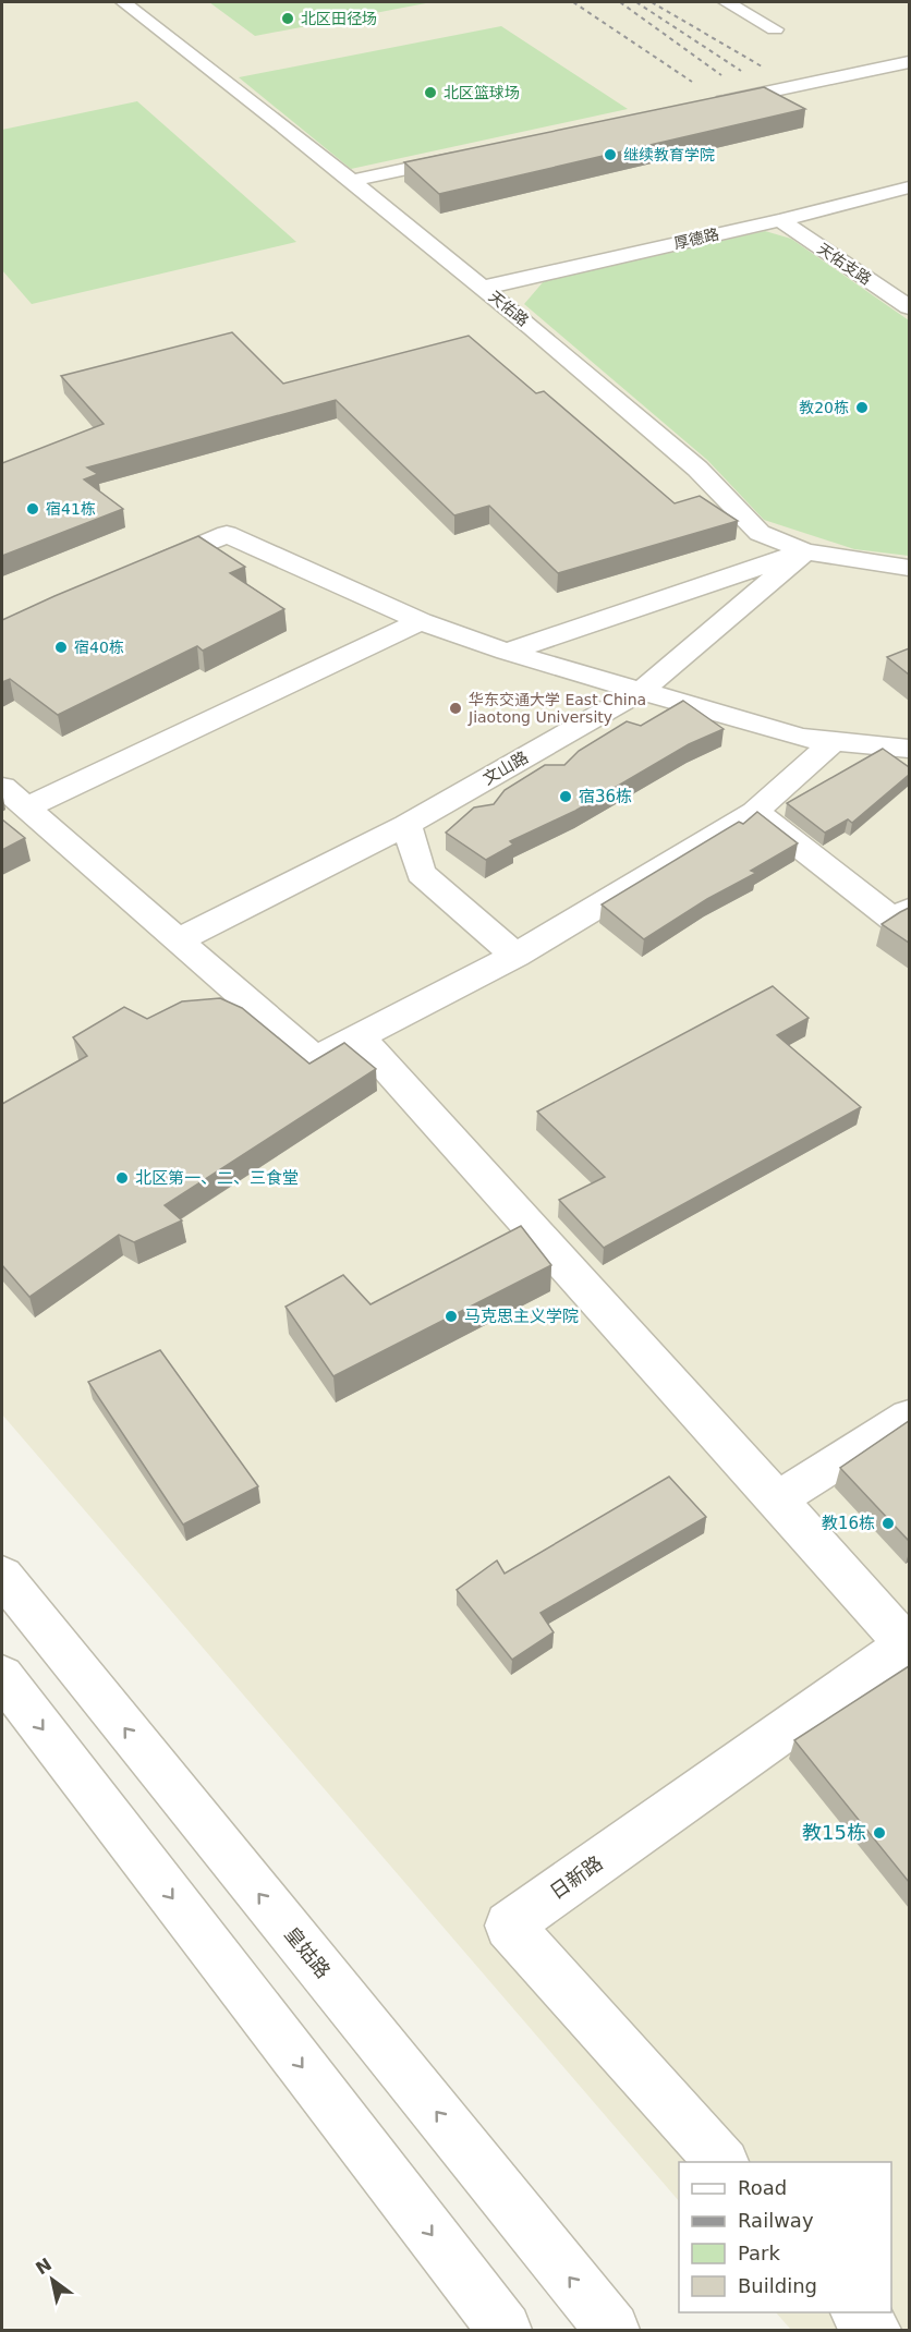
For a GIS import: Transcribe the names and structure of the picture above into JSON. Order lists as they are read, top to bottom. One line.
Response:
{"streets":{"street":["厚德路","天佑支路","天佑路","文山路","日新路","皇姑路"]},"crossings":[["厚德路","天佑支路"],["厚德路","天佑路"],["天佑路","文山路"]],"places":["北区田径场","北区篮球场","继续教育学院","教20栋","宿41栋","宿40栋","华东交通大学 East China Jiaotong University","宿36栋","北区第一、二、三食堂","马克思主义学院","教16栋","教15栋"],"legend":["Road","Railway","Park","Building"],"north":"top left"}
